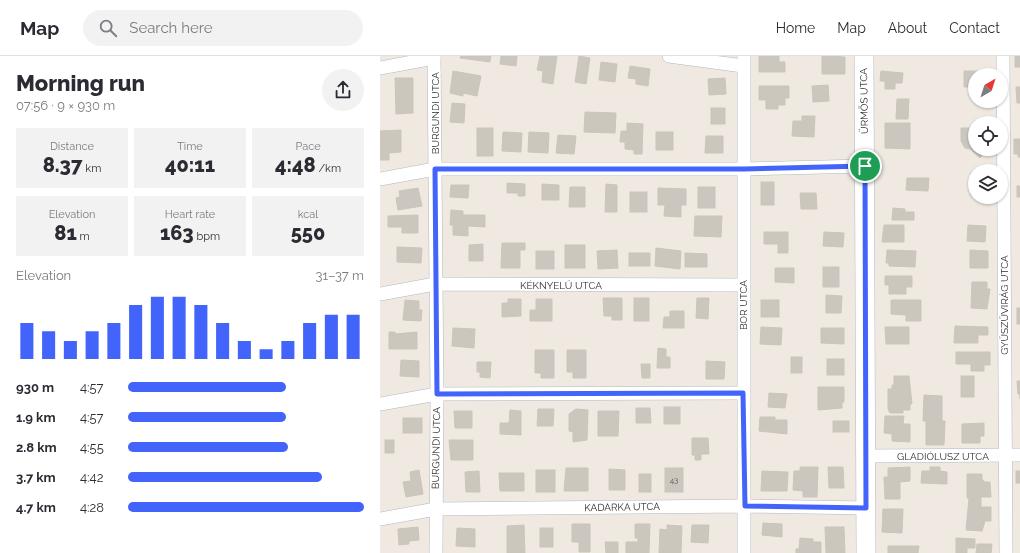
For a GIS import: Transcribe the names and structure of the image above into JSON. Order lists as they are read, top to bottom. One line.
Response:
{"streets":{"street":["ÜRMÖS UTCA","BURGUNDI UTCA","KÉKNYELŰ UTCA","BOR UTCA","GYŰSZŰVIRÁG UTCA","GLADIÓLUSZ UTCA","KADARKA UTCA"]},"crossings":[["ÜRMÖS UTCA","GLADIÓLUSZ UTCA"],["ÜRMÖS UTCA","KADARKA UTCA"],["BURGUNDI UTCA","KÉKNYELŰ UTCA"],["BURGUNDI UTCA","KADARKA UTCA"],["KÉKNYELŰ UTCA","BOR UTCA"],["BOR UTCA","KADARKA UTCA"],["GYŰSZŰVIRÁG UTCA","GLADIÓLUSZ UTCA"]],"house_numbers":["43"],"north":"top right","page":{"header":"Map","search":"Search here","nav":["Home","Map","About","Contact"],"heading":["Morning run","07:56 · 9 × 930 m"],"stats":[["Distance","8.37 km"],["Time","40:11"],["Pace","4:48 /km"],["Elevation","81 m"],["Heart rate","163 bpm"],["kcal","550"]],"chart":["Elevation","31–37 m"],"list":[{"name":"930 m","note":"4:57"},{"name":"1.9 km","note":"4:57"},{"name":"2.8 km","note":"4:55"},{"name":"3.7 km","note":"4:42"},{"name":"4.7 km","note":"4:28"}]}}
